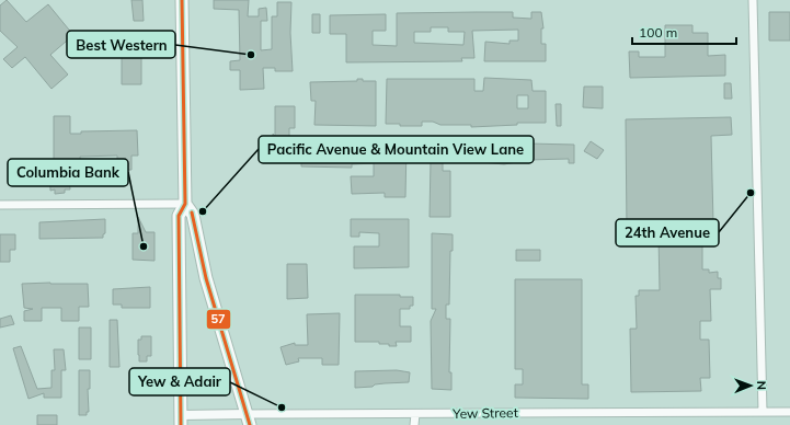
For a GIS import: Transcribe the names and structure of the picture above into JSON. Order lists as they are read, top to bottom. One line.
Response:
{"streets":{"street":["Yew Street"]},"places":["Best Western","24th Avenue","Pacific Avenue & Mountain View Lane","Columbia Bank","Yew & Adair"],"lines":["transit line 57"],"scale_bar":"100 m","north":"right"}
